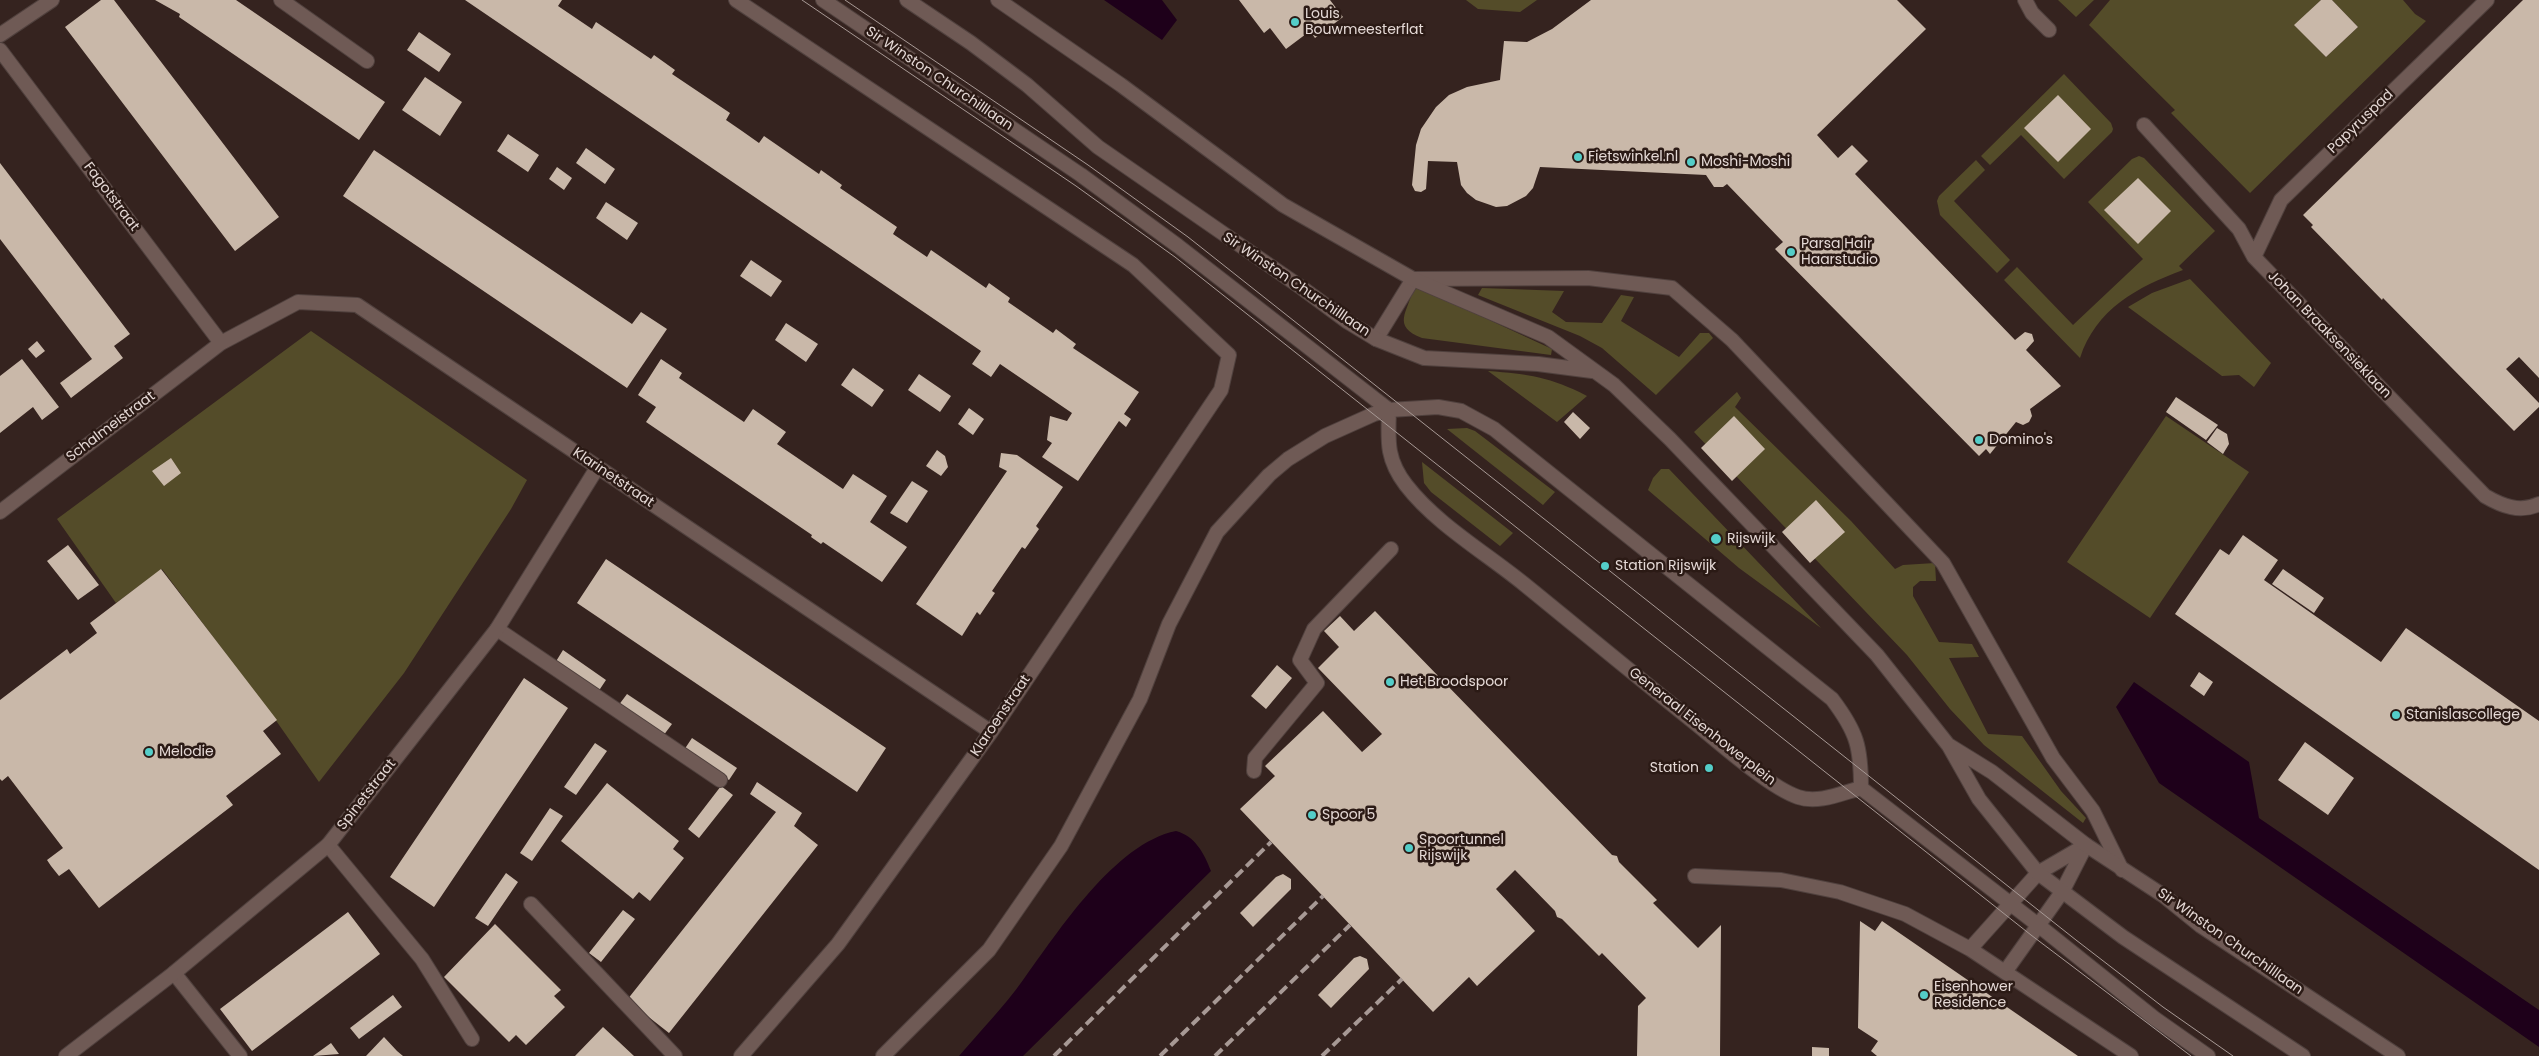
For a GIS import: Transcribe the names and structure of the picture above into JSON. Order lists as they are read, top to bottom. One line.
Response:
{"streets":{"street":["Sir Winston Churchilllaan","Papyruspad","Fagotstraat","Johan Braaksensieklaan","Schalmeistraat","Klarinetstraat","Klaroenstraat","Generaal Eisenhowerplein","Spinetstraat"]},"crossings":[["Sir Winston Churchilllaan","Generaal Eisenhowerplein"],["Papyruspad","Johan Braaksensieklaan"],["Fagotstraat","Schalmeistraat"],["Fagotstraat","Klarinetstraat"],["Schalmeistraat","Klarinetstraat"],["Klarinetstraat","Klaroenstraat"],["Klarinetstraat","Spinetstraat"]],"places":["Louis Bouwmeesterflat","Fietswinkel.nl","Moshi-Moshi","Parsa Hair Haarstudio","Domino's","Rijswijk","Station Rijswijk","Het Broodspoor","Stanislascollege","Melodie","Station","Spoor 5","Spoortunnel Rijswijk","Eisenhower Residence"]}
